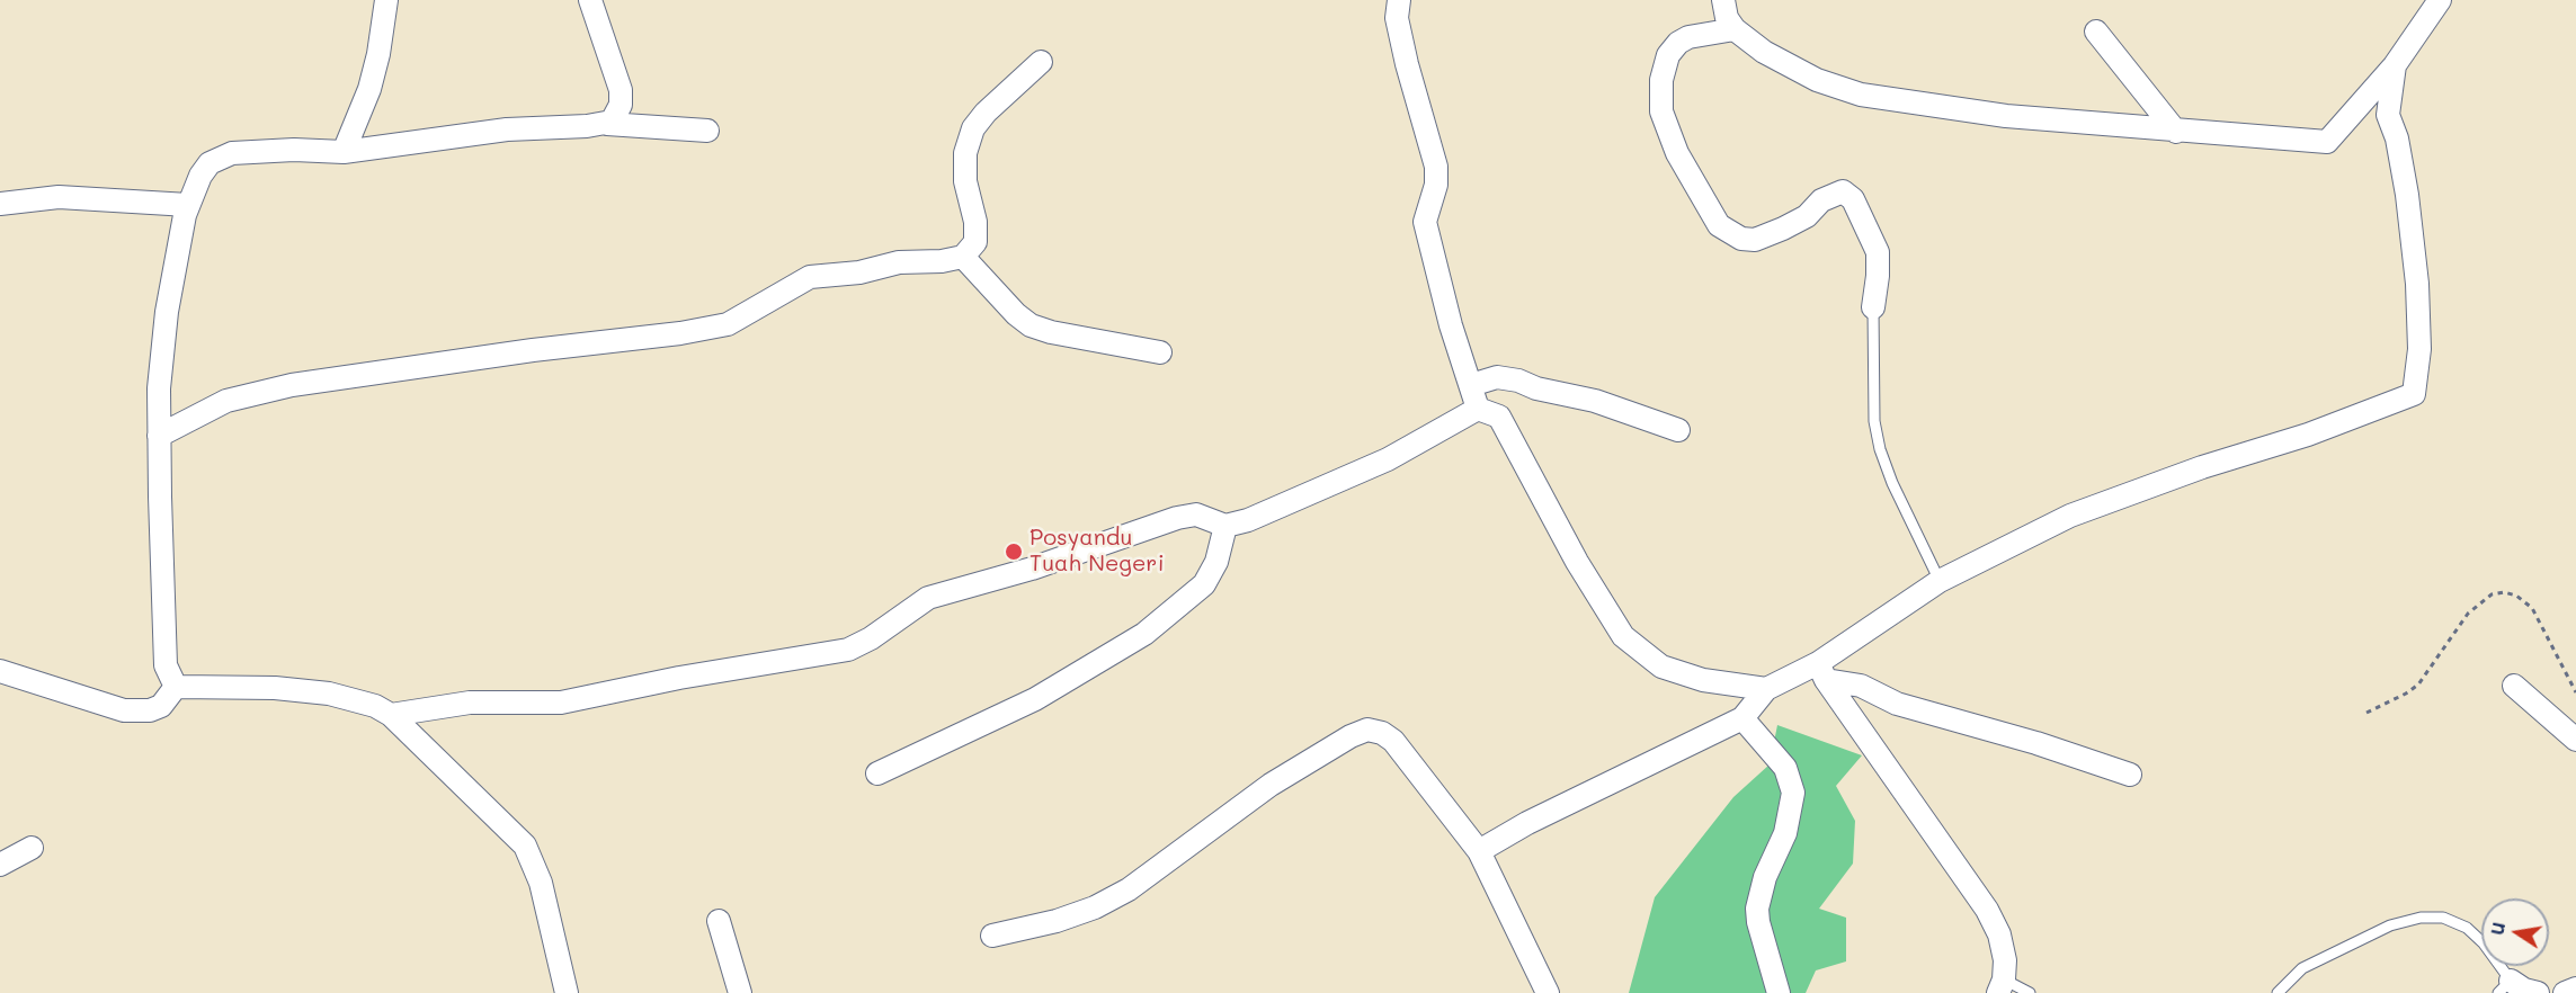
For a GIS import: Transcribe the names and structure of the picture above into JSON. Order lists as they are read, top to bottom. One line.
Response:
{"places":["Posyandu Tuah Negeri"],"north":"left"}
